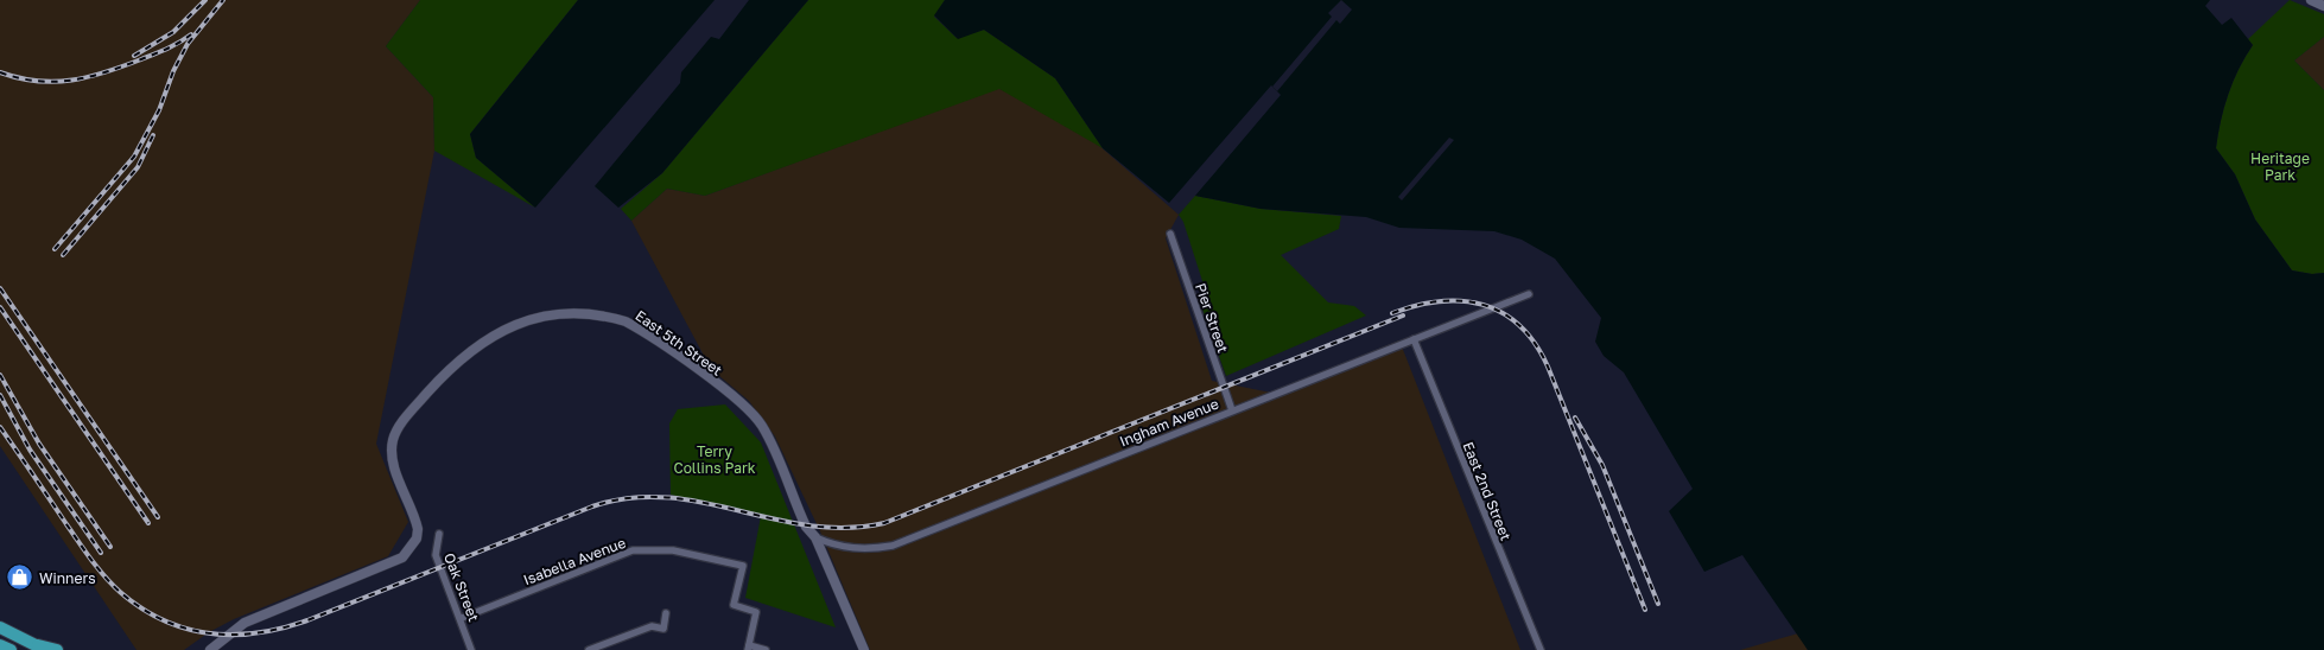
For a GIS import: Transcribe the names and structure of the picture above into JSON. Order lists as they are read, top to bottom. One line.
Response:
{"streets":{"street":["Pier Street","East 5th Street","Ingham Avenue","East 2nd Street","Isabella Avenue","Oak Street"]},"crossings":[["Pier Street","Ingham Avenue"],["East 5th Street","Ingham Avenue"],["Ingham Avenue","East 2nd Street"],["Isabella Avenue","Oak Street"]],"parks":["Heritage Park","Terry Collins Park"],"places":{"shop":["Winners"]}}
